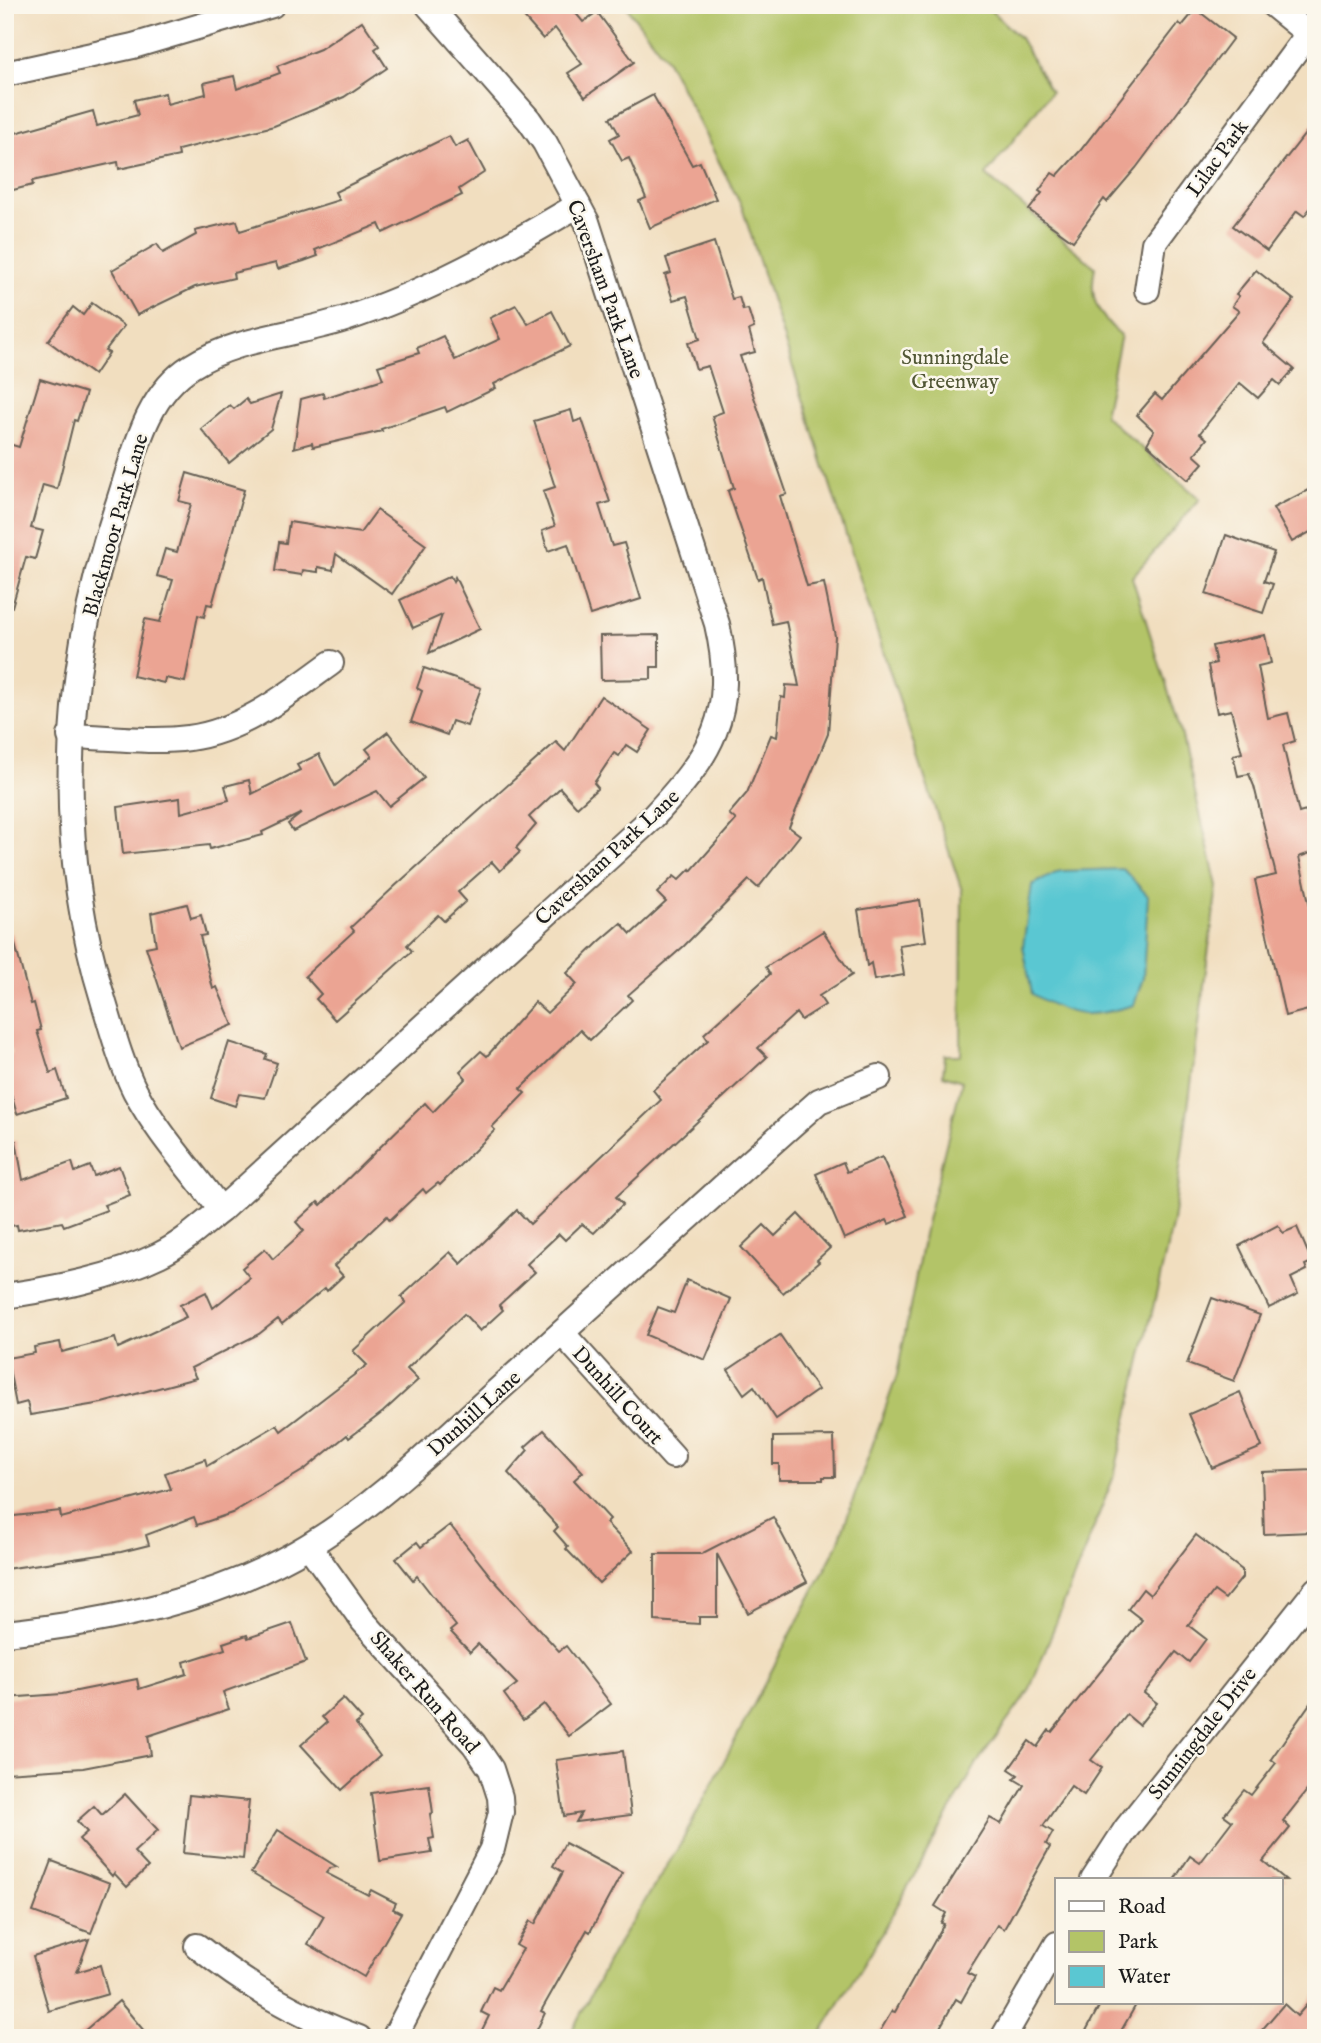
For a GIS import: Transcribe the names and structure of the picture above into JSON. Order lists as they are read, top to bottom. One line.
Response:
{"streets":{"street":["Lilac Park","Caversham Park Lane","Blackmoor Park Lane","Dunhill Court","Dunhill Lane","Shaker Run Road","Sunningdale Drive"]},"crossings":[["Caversham Park Lane","Blackmoor Park Lane"],["Dunhill Court","Dunhill Lane"],["Dunhill Lane","Shaker Run Road"]],"parks":["Sunningdale Greenway"],"legend":["Road","Park","Water"]}
